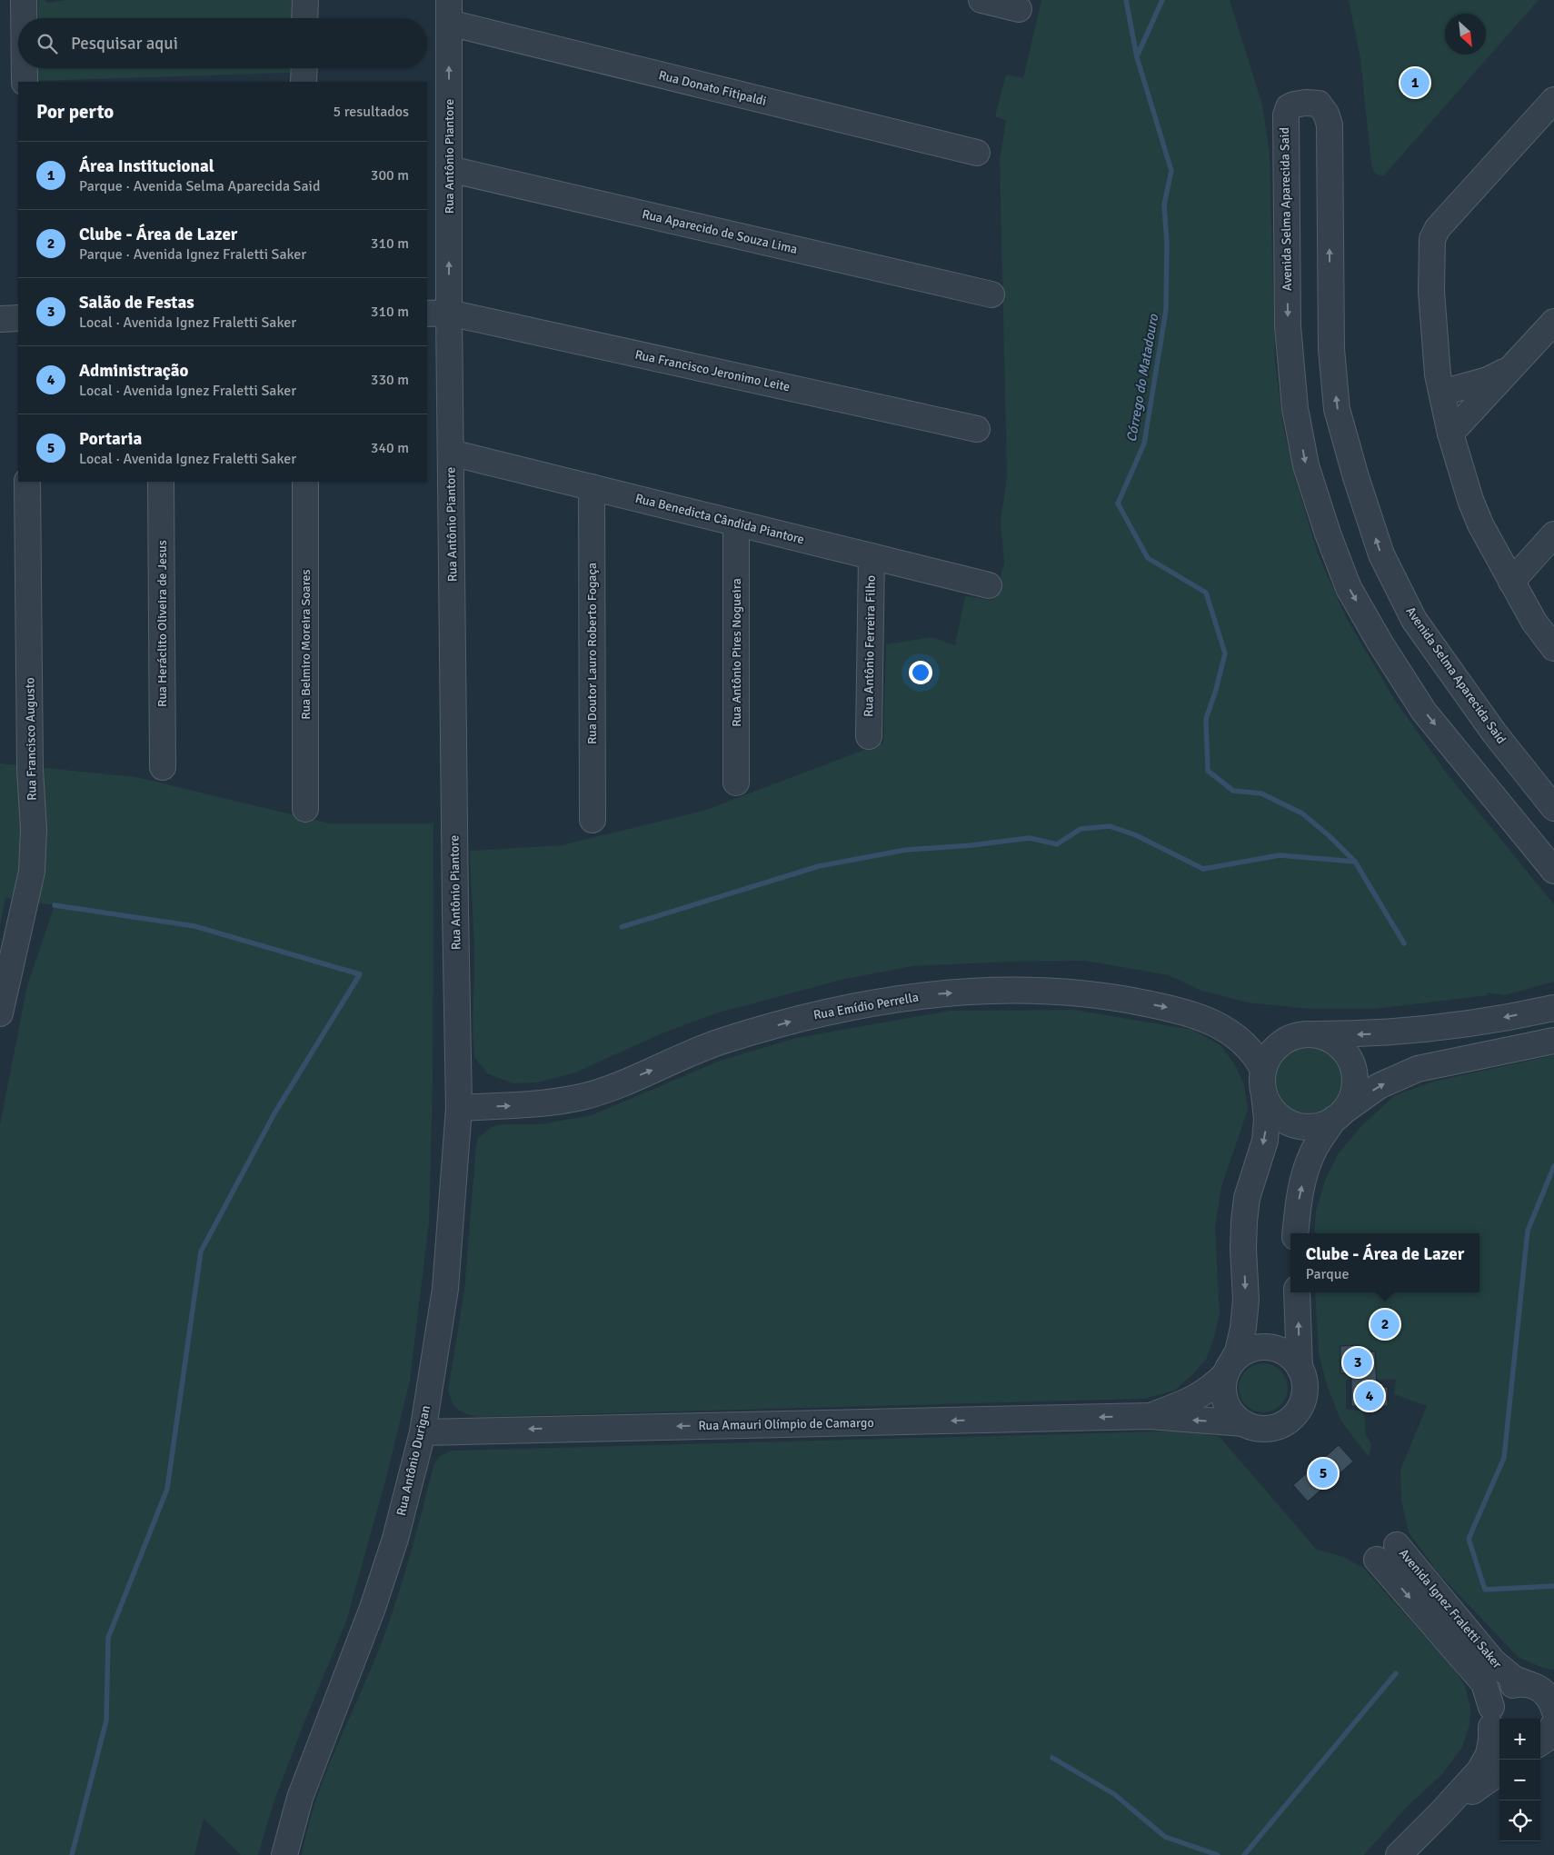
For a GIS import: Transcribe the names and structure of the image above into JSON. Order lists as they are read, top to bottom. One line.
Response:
{"streets":{"street":["Rua Donato Fitipaldi","Rua Antônio Piantore","Avenida Selma Aparecida Said","Rua Aparecido de Souza Lima","Rua Francisco Jeronimo Leite","Rua Benedicta Cândida Piantore","Rua Heráclito Oliveira de Jesus","Rua Belmiro Moreira Soares","Rua Antônio Ferreira Filho","Rua Antônio Pires Nogueira","Rua Doutor Lauro Roberto Fogaça","Rua Francisco Augusto","Rua Emídio Perrella","Rua Amauri Olímpio de Camargo","Rua Antônio Durigan","Avenida Ignez Fraletti Saker"]},"crossings":[["Rua Donato Fitipaldi","Rua Antônio Piantore"],["Rua Antônio Piantore","Rua Aparecido de Souza Lima"],["Rua Antônio Piantore","Rua Francisco Jeronimo Leite"],["Rua Antônio Piantore","Rua Benedicta Cândida Piantore"],["Rua Antônio Piantore","Rua Antônio Durigan"],["Rua Benedicta Cândida Piantore","Rua Antônio Ferreira Filho"],["Rua Benedicta Cândida Piantore","Rua Antônio Pires Nogueira"],["Rua Benedicta Cândida Piantore","Rua Doutor Lauro Roberto Fogaça"],["Rua Emídio Perrella","Rua Antônio Durigan"],["Rua Amauri Olímpio de Camargo","Rua Antônio Durigan"]],"one_way":["Rua Emídio Perrella","Rua Amauri Olímpio de Camargo"],"water":["Córrego do Matadouro"],"north":"bottom right","page":{"search":"Pesquisar aqui","pins":["1","2","3","4","5"],"heading":["Por perto","5 resultados"],"list":[{"mark":"1","name":"Área Institucional","note":"Parque · Avenida Selma Aparecida Said","value":"300 m"},{"mark":"2","name":"Clube - Área de Lazer","note":"Parque · Avenida Ignez Fraletti Saker","value":"310 m"},{"mark":"3","name":"Salão de Festas","note":"Local · Avenida Ignez Fraletti Saker","value":"310 m"},{"mark":"4","name":"Administração","note":"Local · Avenida Ignez Fraletti Saker","value":"330 m"},{"mark":"5","name":"Portaria","note":"Local · Avenida Ignez Fraletti Saker","value":"340 m"}],"popup":["Clube - Área de Lazer","Parque"],"map_buttons":["+","−"]}}
